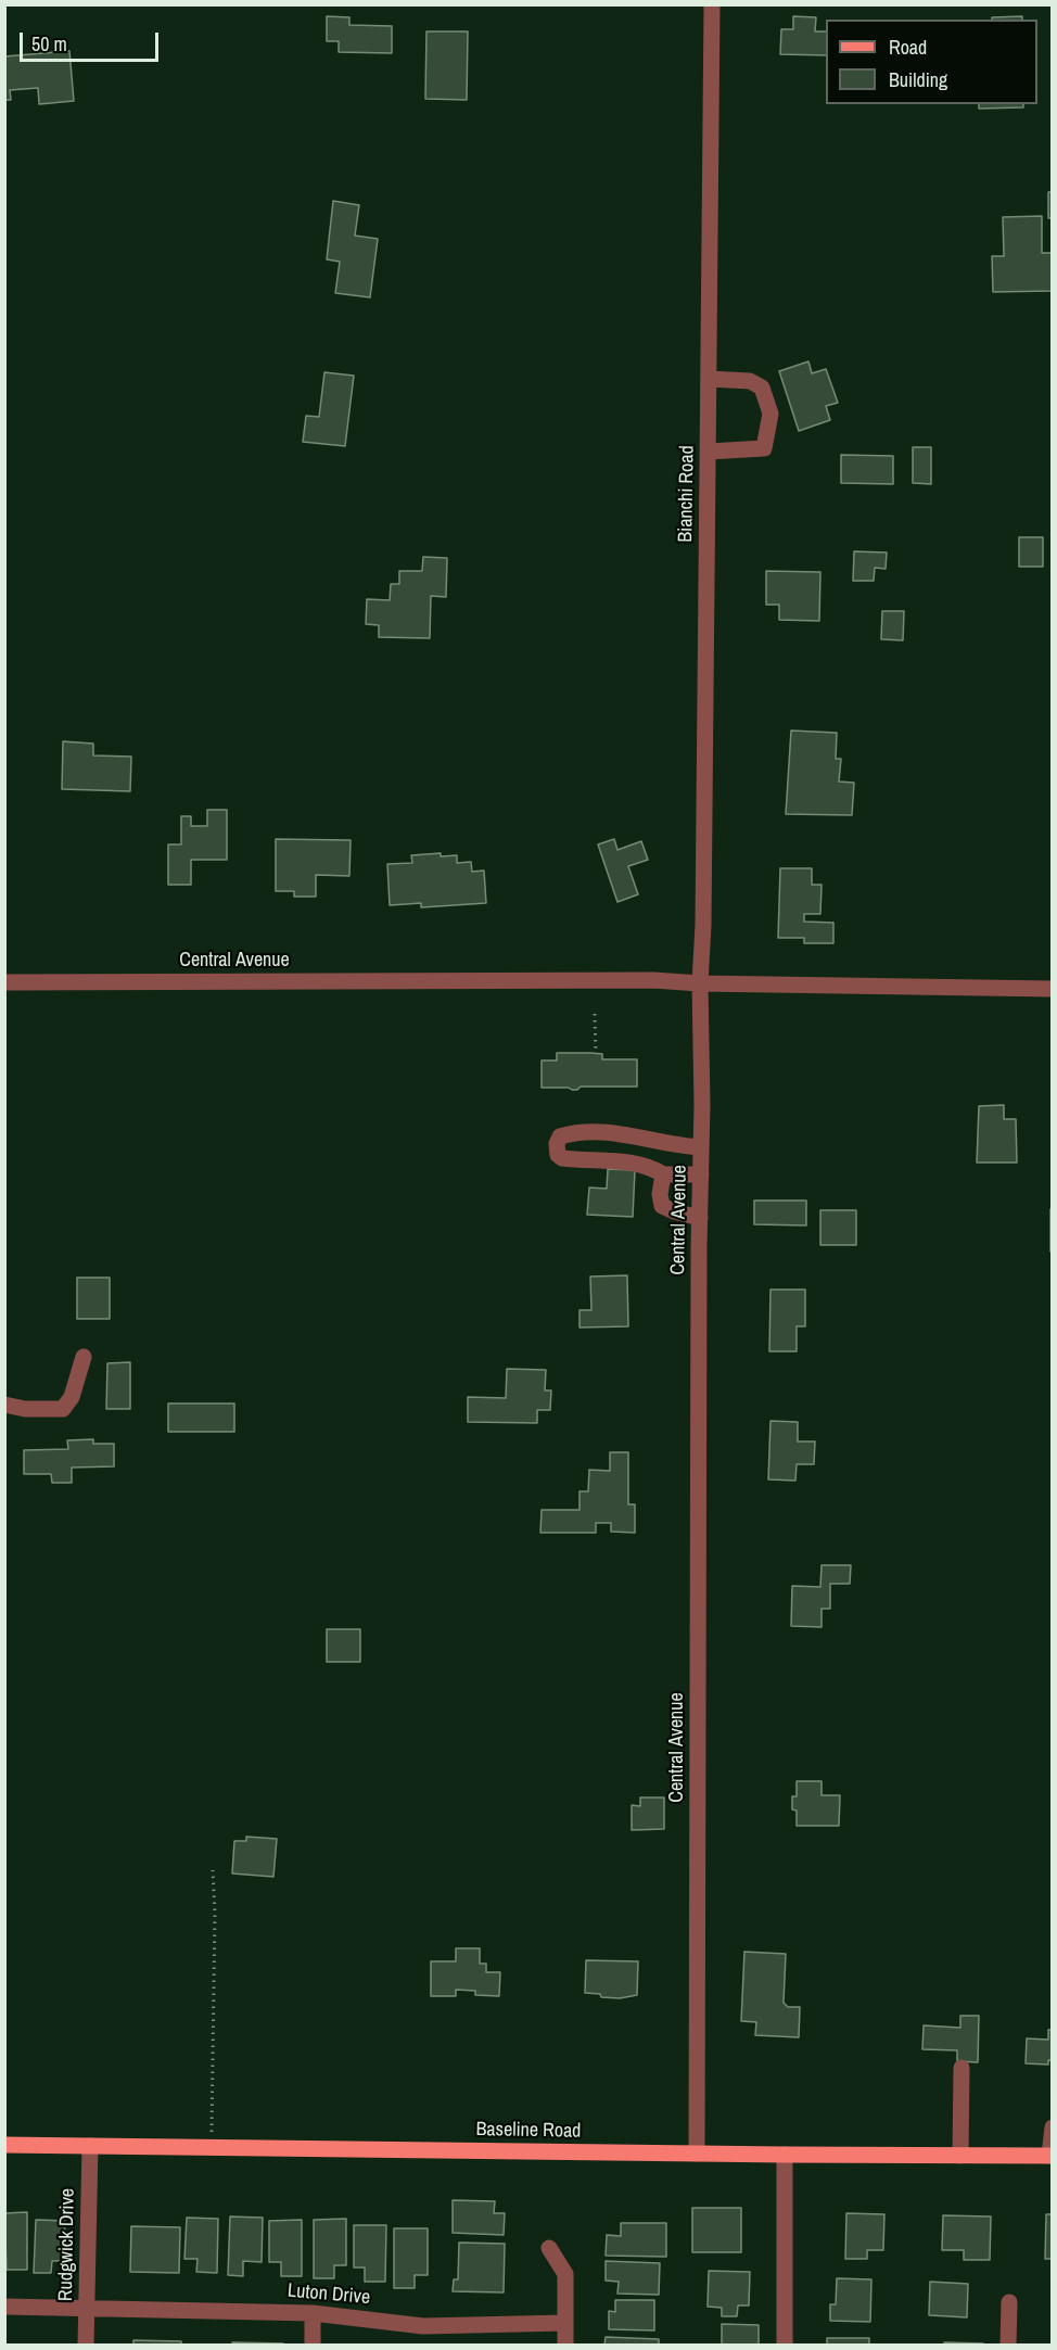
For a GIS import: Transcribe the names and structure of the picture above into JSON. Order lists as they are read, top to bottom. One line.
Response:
{"streets":{"main road":["Baseline Road"],"street":["Bianchi Road","Central Avenue","Rudgwick Drive","Luton Drive"]},"crossings":[["Bianchi Road","Central Avenue"],["Central Avenue","Baseline Road"],["Baseline Road","Rudgwick Drive"],["Rudgwick Drive","Luton Drive"]],"legend":["Road","Building"],"scale_bar":"50 m"}
